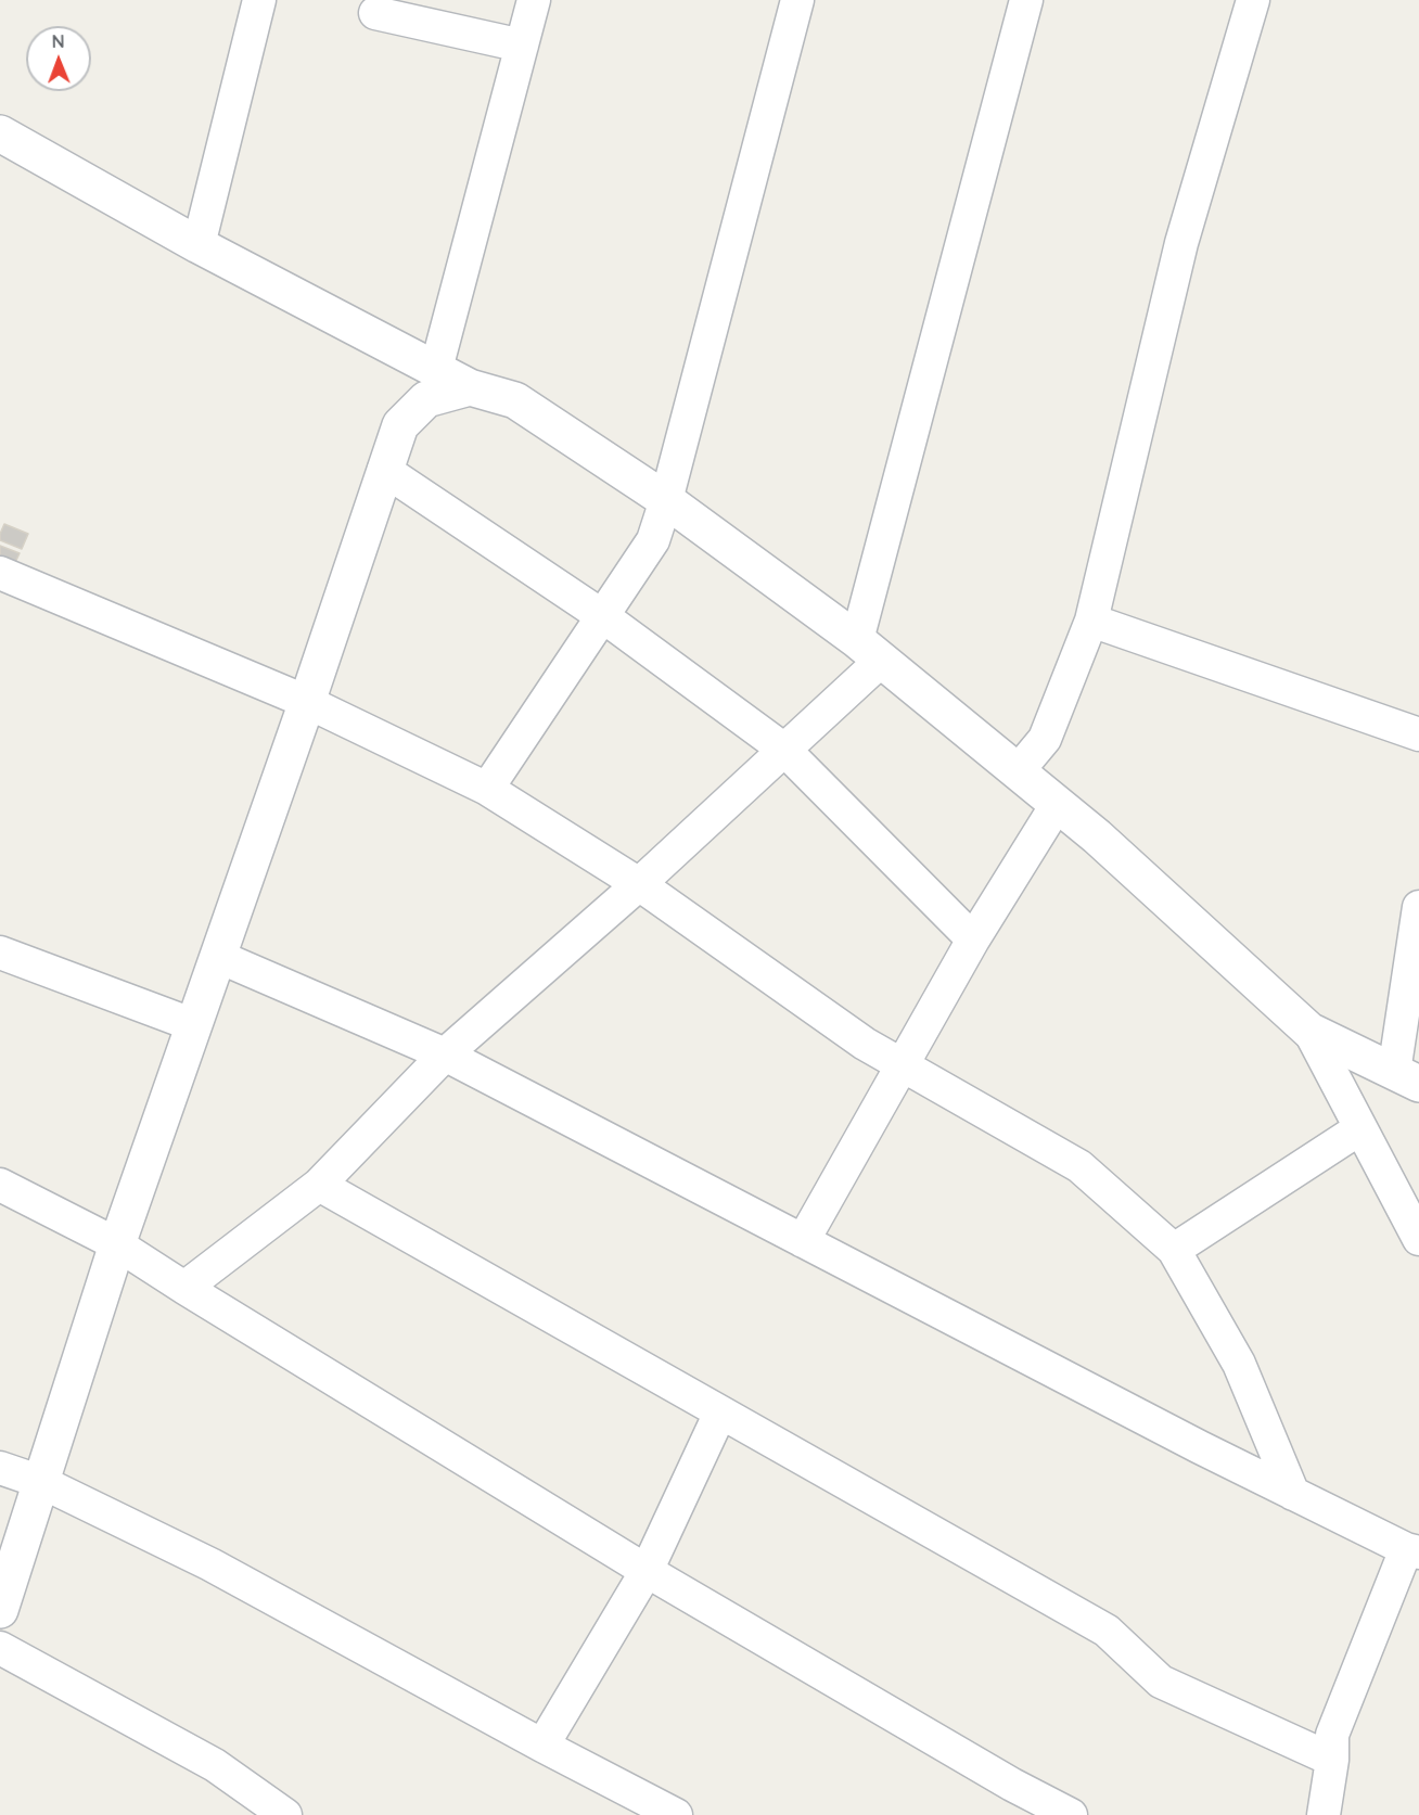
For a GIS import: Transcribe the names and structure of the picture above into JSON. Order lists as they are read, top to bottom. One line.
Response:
{"north":"top"}
